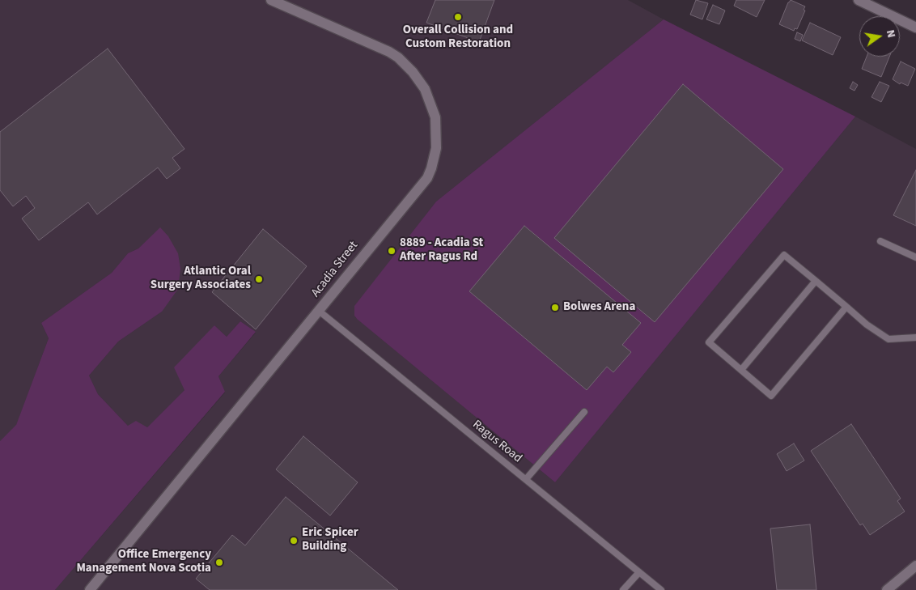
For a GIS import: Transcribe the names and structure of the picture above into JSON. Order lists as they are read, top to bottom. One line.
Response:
{"streets":{"street":["Acadia Street"],"lane":["Ragus Road"]},"crossings":[["Acadia Street","Ragus Road"]],"places":["Overall Collision and Custom Restoration","8889 - Acadia St After Ragus Rd","Atlantic Oral Surgery Associates","Bolwes Arena","Eric Spicer Building","Office Emergency Management Nova Scotia"],"north":"right"}
